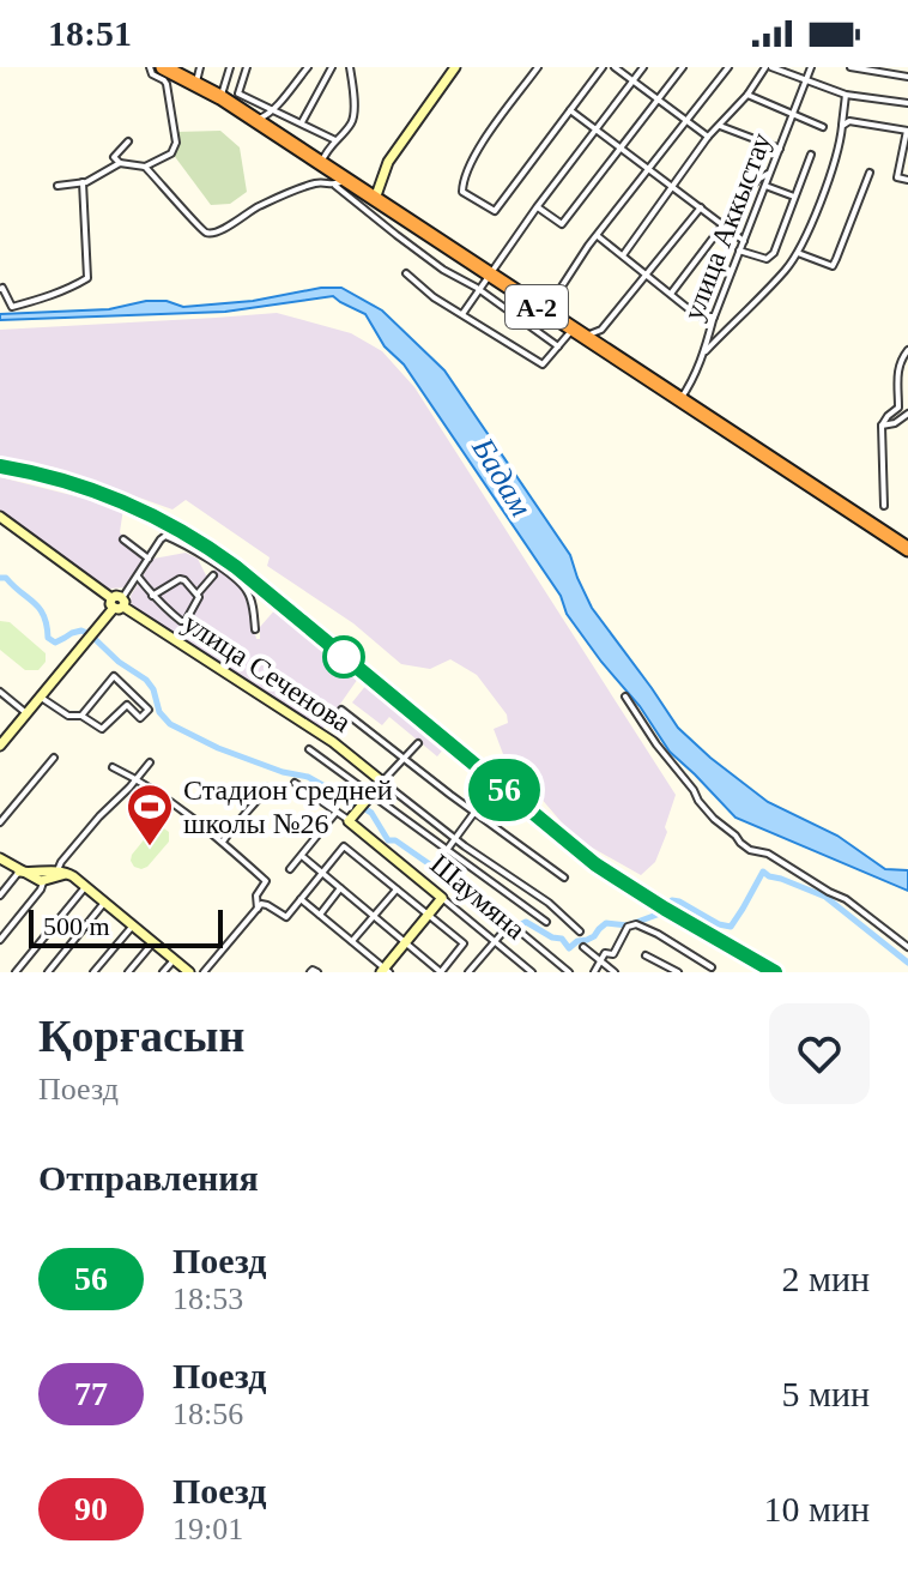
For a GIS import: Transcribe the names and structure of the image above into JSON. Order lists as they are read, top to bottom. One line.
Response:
{"streets":{"highway":["A-2"],"street":["улица Аккыстау","улица Сеченова","Шаумяна"]},"crossings":[["улица Аккыстау","A-2"]],"water":["Бадам"],"places":{"sports":["Стадион средней школы №26"]},"scale_bar":"500 m","page":{"status":"18:51","on_map":"56","scale":"500 m","heading":[["Қорғасын","Поезд"],"Отправления"],"list":[{"mark":"56","name":"Поезд","note":"18:53","value":"2 мин"},{"mark":"77","name":"Поезд","note":"18:56","value":"5 мин"},{"mark":"90","name":"Поезд","note":"19:01","value":"10 мин"}]}}
